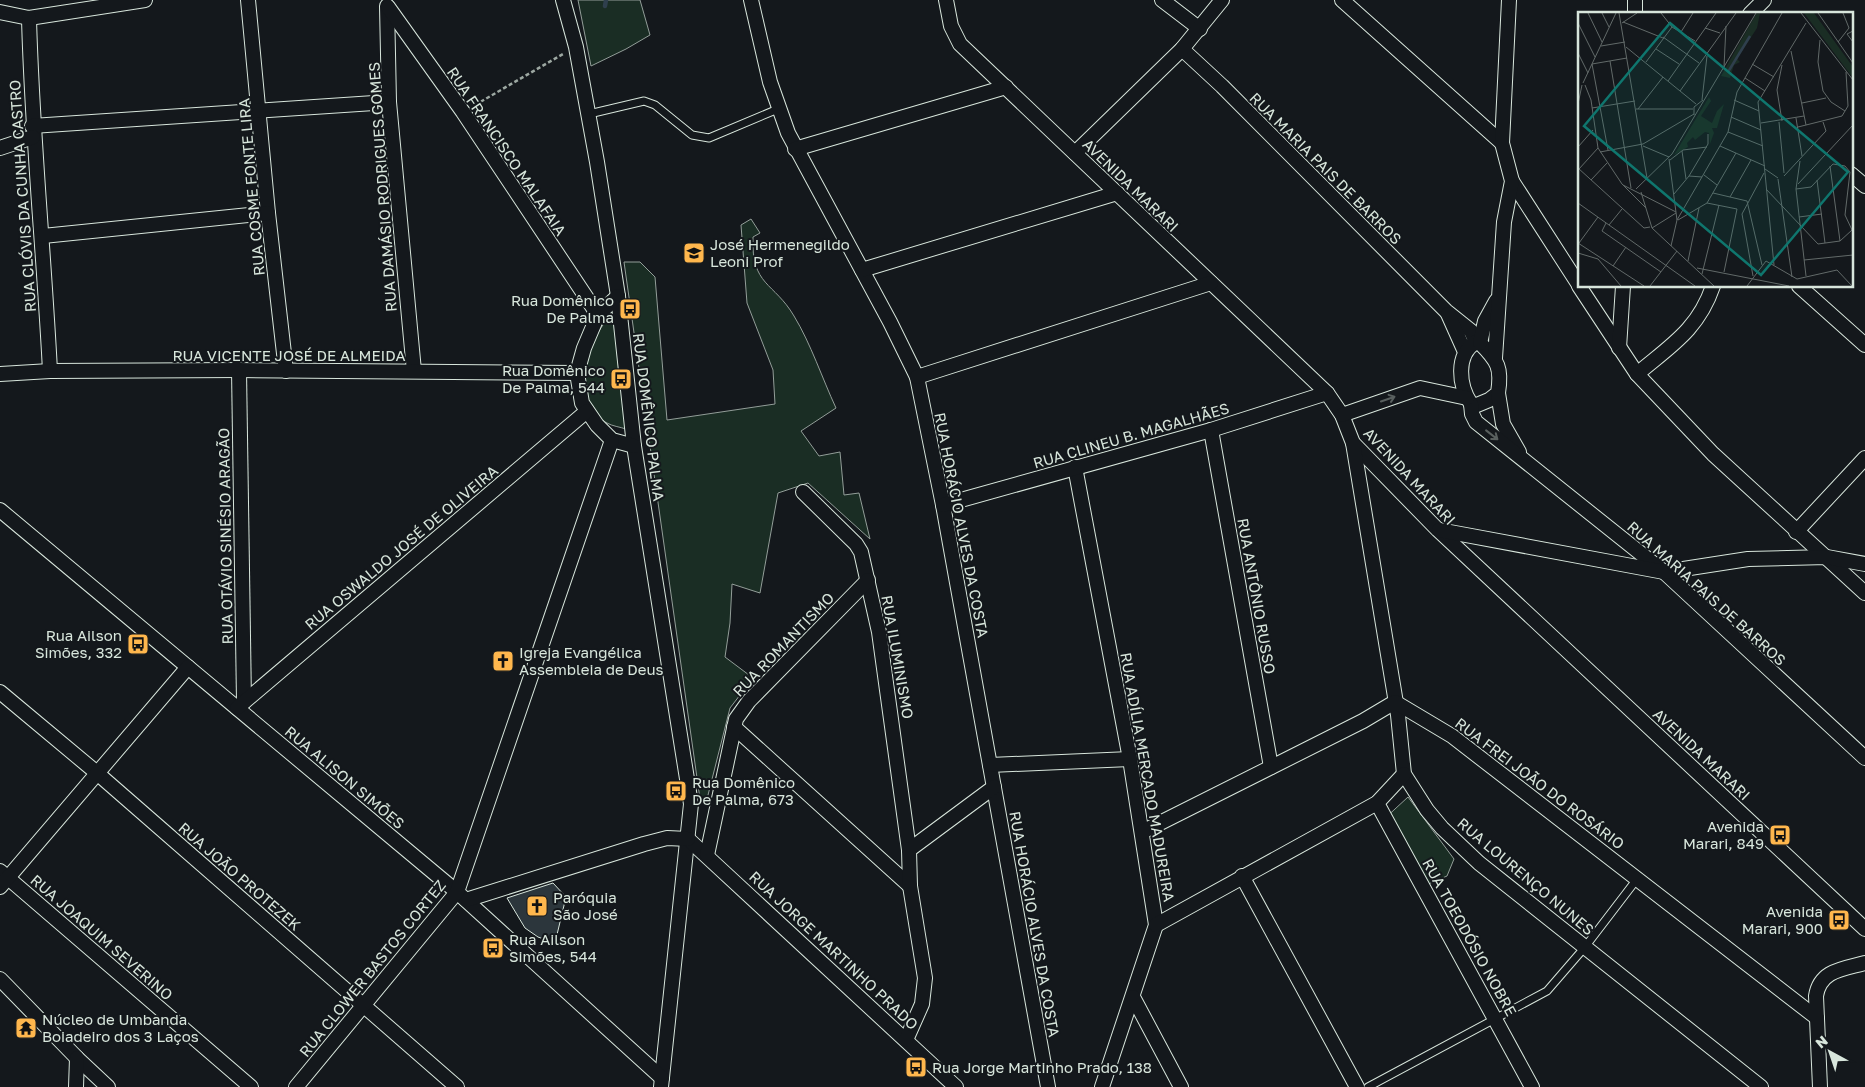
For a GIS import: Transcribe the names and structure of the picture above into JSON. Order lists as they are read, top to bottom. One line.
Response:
{"streets":{"street":["RUA FRANCISCO MALAFAIA","RUA MARIA PAIS DE BARROS","AVENIDA MARARI","RUA COSME FONTE LIRA","RUA DAMÁSIO RODRIGUES GOMES","RUA CLÓVIS DA CUNHA CASTRO","RUA VICENTE JOSÉ DE ALMEIDA","RUA DOMÊNICO PALMA","RUA CLINEU B. MAGALHÃES","RUA HORÁCIO ALVES DA COSTA","RUA OTÁVIO SINÉSIO ARAGÃO","RUA OSWALDO JOSÉ DE OLIVEIRA","RUA ANTÔNIO RUSSO","RUA ROMANTISMO","RUA ILUMINISMO","RUA ALISON SIMÕES","RUA ADÍLIA MERCADO MADUREIRA","RUA FREI JOÃO DO ROSÁRIO","RUA JOÃO PROTEZEK","RUA LOURENÇO NUNES","RUA JOAQUIM SEVERINO","RUA TOEODÓSIO NOBRE","RUA JORGE MARTINHO PRADO","RUA CLOWER BASTOS CORTEZ"]},"crossings":[["RUA FRANCISCO MALAFAIA","RUA DAMÁSIO RODRIGUES GOMES"],["AVENIDA MARARI","RUA CLINEU B. MAGALHÃES"],["AVENIDA MARARI","RUA LOURENÇO NUNES"],["RUA COSME FONTE LIRA","RUA VICENTE JOSÉ DE ALMEIDA"],["RUA DAMÁSIO RODRIGUES GOMES","RUA VICENTE JOSÉ DE ALMEIDA"],["RUA CLÓVIS DA CUNHA CASTRO","RUA VICENTE JOSÉ DE ALMEIDA"],["RUA VICENTE JOSÉ DE ALMEIDA","RUA OTÁVIO SINÉSIO ARAGÃO"],["RUA DOMÊNICO PALMA","RUA JORGE MARTINHO PRADO"],["RUA CLINEU B. MAGALHÃES","RUA HORÁCIO ALVES DA COSTA"],["RUA CLINEU B. MAGALHÃES","RUA ANTÔNIO RUSSO"],["RUA CLINEU B. MAGALHÃES","RUA ADÍLIA MERCADO MADUREIRA"],["RUA OTÁVIO SINÉSIO ARAGÃO","RUA OSWALDO JOSÉ DE OLIVEIRA"],["RUA OTÁVIO SINÉSIO ARAGÃO","RUA ALISON SIMÕES"],["RUA OSWALDO JOSÉ DE OLIVEIRA","RUA ALISON SIMÕES"],["RUA ROMANTISMO","RUA ILUMINISMO"],["RUA ROMANTISMO","RUA JORGE MARTINHO PRADO"],["RUA ILUMINISMO","RUA JORGE MARTINHO PRADO"],["RUA ALISON SIMÕES","RUA CLOWER BASTOS CORTEZ"],["RUA FREI JOÃO DO ROSÁRIO","RUA LOURENÇO NUNES"],["RUA JOÃO PROTEZEK","RUA CLOWER BASTOS CORTEZ"]],"places":{"school or university":["José Hermenegildo Leoni Prof"],"bus stop":["Rua Domênico De Palma","Rua Domênico De Palma, 544","Rua Ailson Simões, 332","Rua Domênico De Palma, 673","Avenida Marari, 849","Avenida Marari, 900","Rua Ailson Simões, 544","Rua Jorge Martinho Prado, 138"],"church":["Igreja Evangélica Assembleia de Deus","Paróquia São José"],"temple":["Núcleo de Umbanda Boiadeiro dos 3 Laços"]},"north":"top left"}
